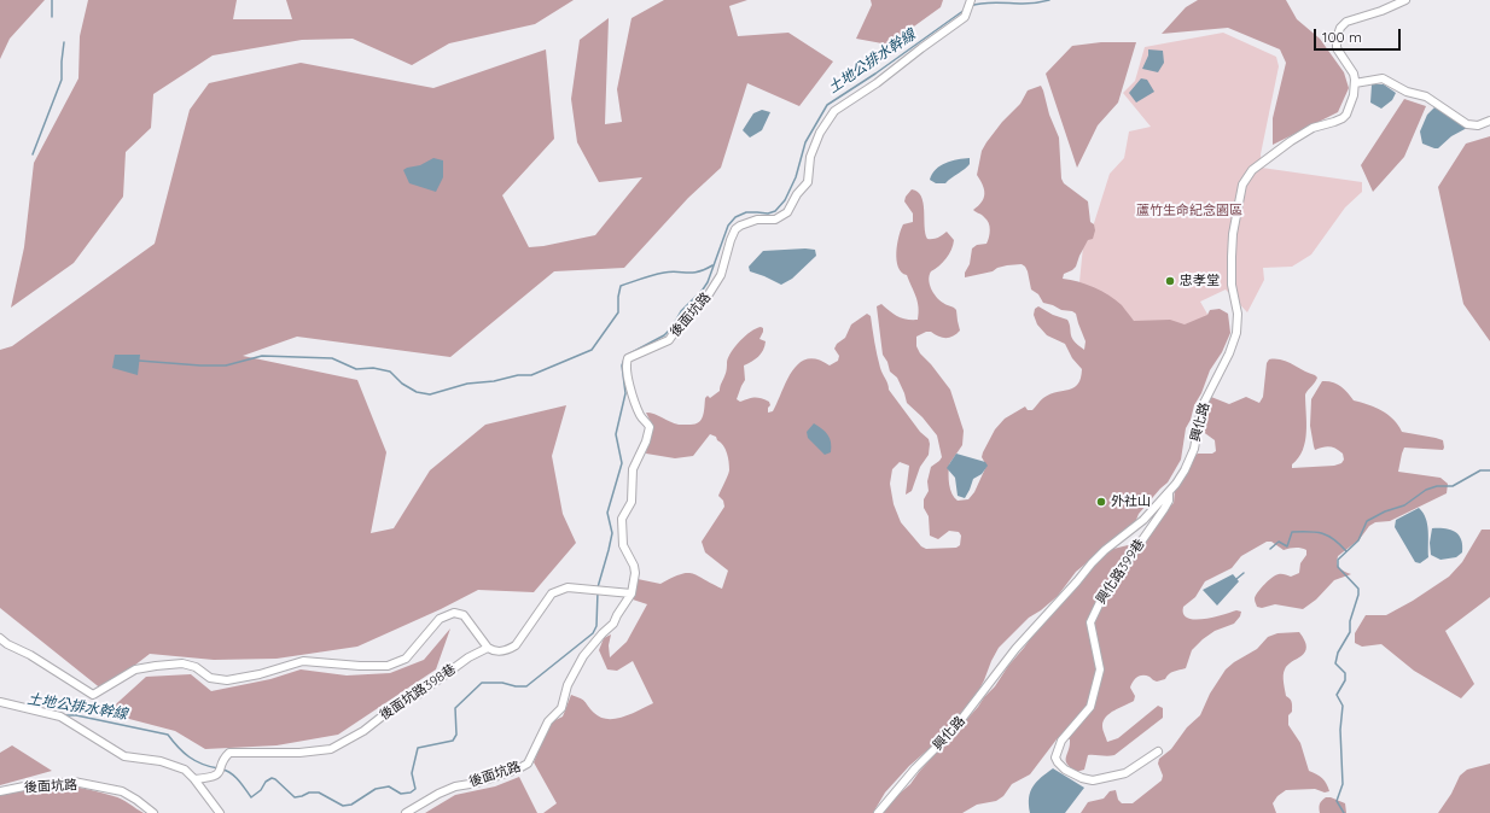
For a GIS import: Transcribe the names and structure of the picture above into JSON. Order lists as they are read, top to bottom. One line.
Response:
{"streets":{"street":["後面坑路","興化路","興化路399巷","後面坑路398巷"]},"crossings":[["興化路","興化路399巷"]],"water":["土地公排水幹線"],"parks":["蘆竹生命紀念園區"],"places":["忠孝堂","外社山"],"scale_bar":"100 m"}
